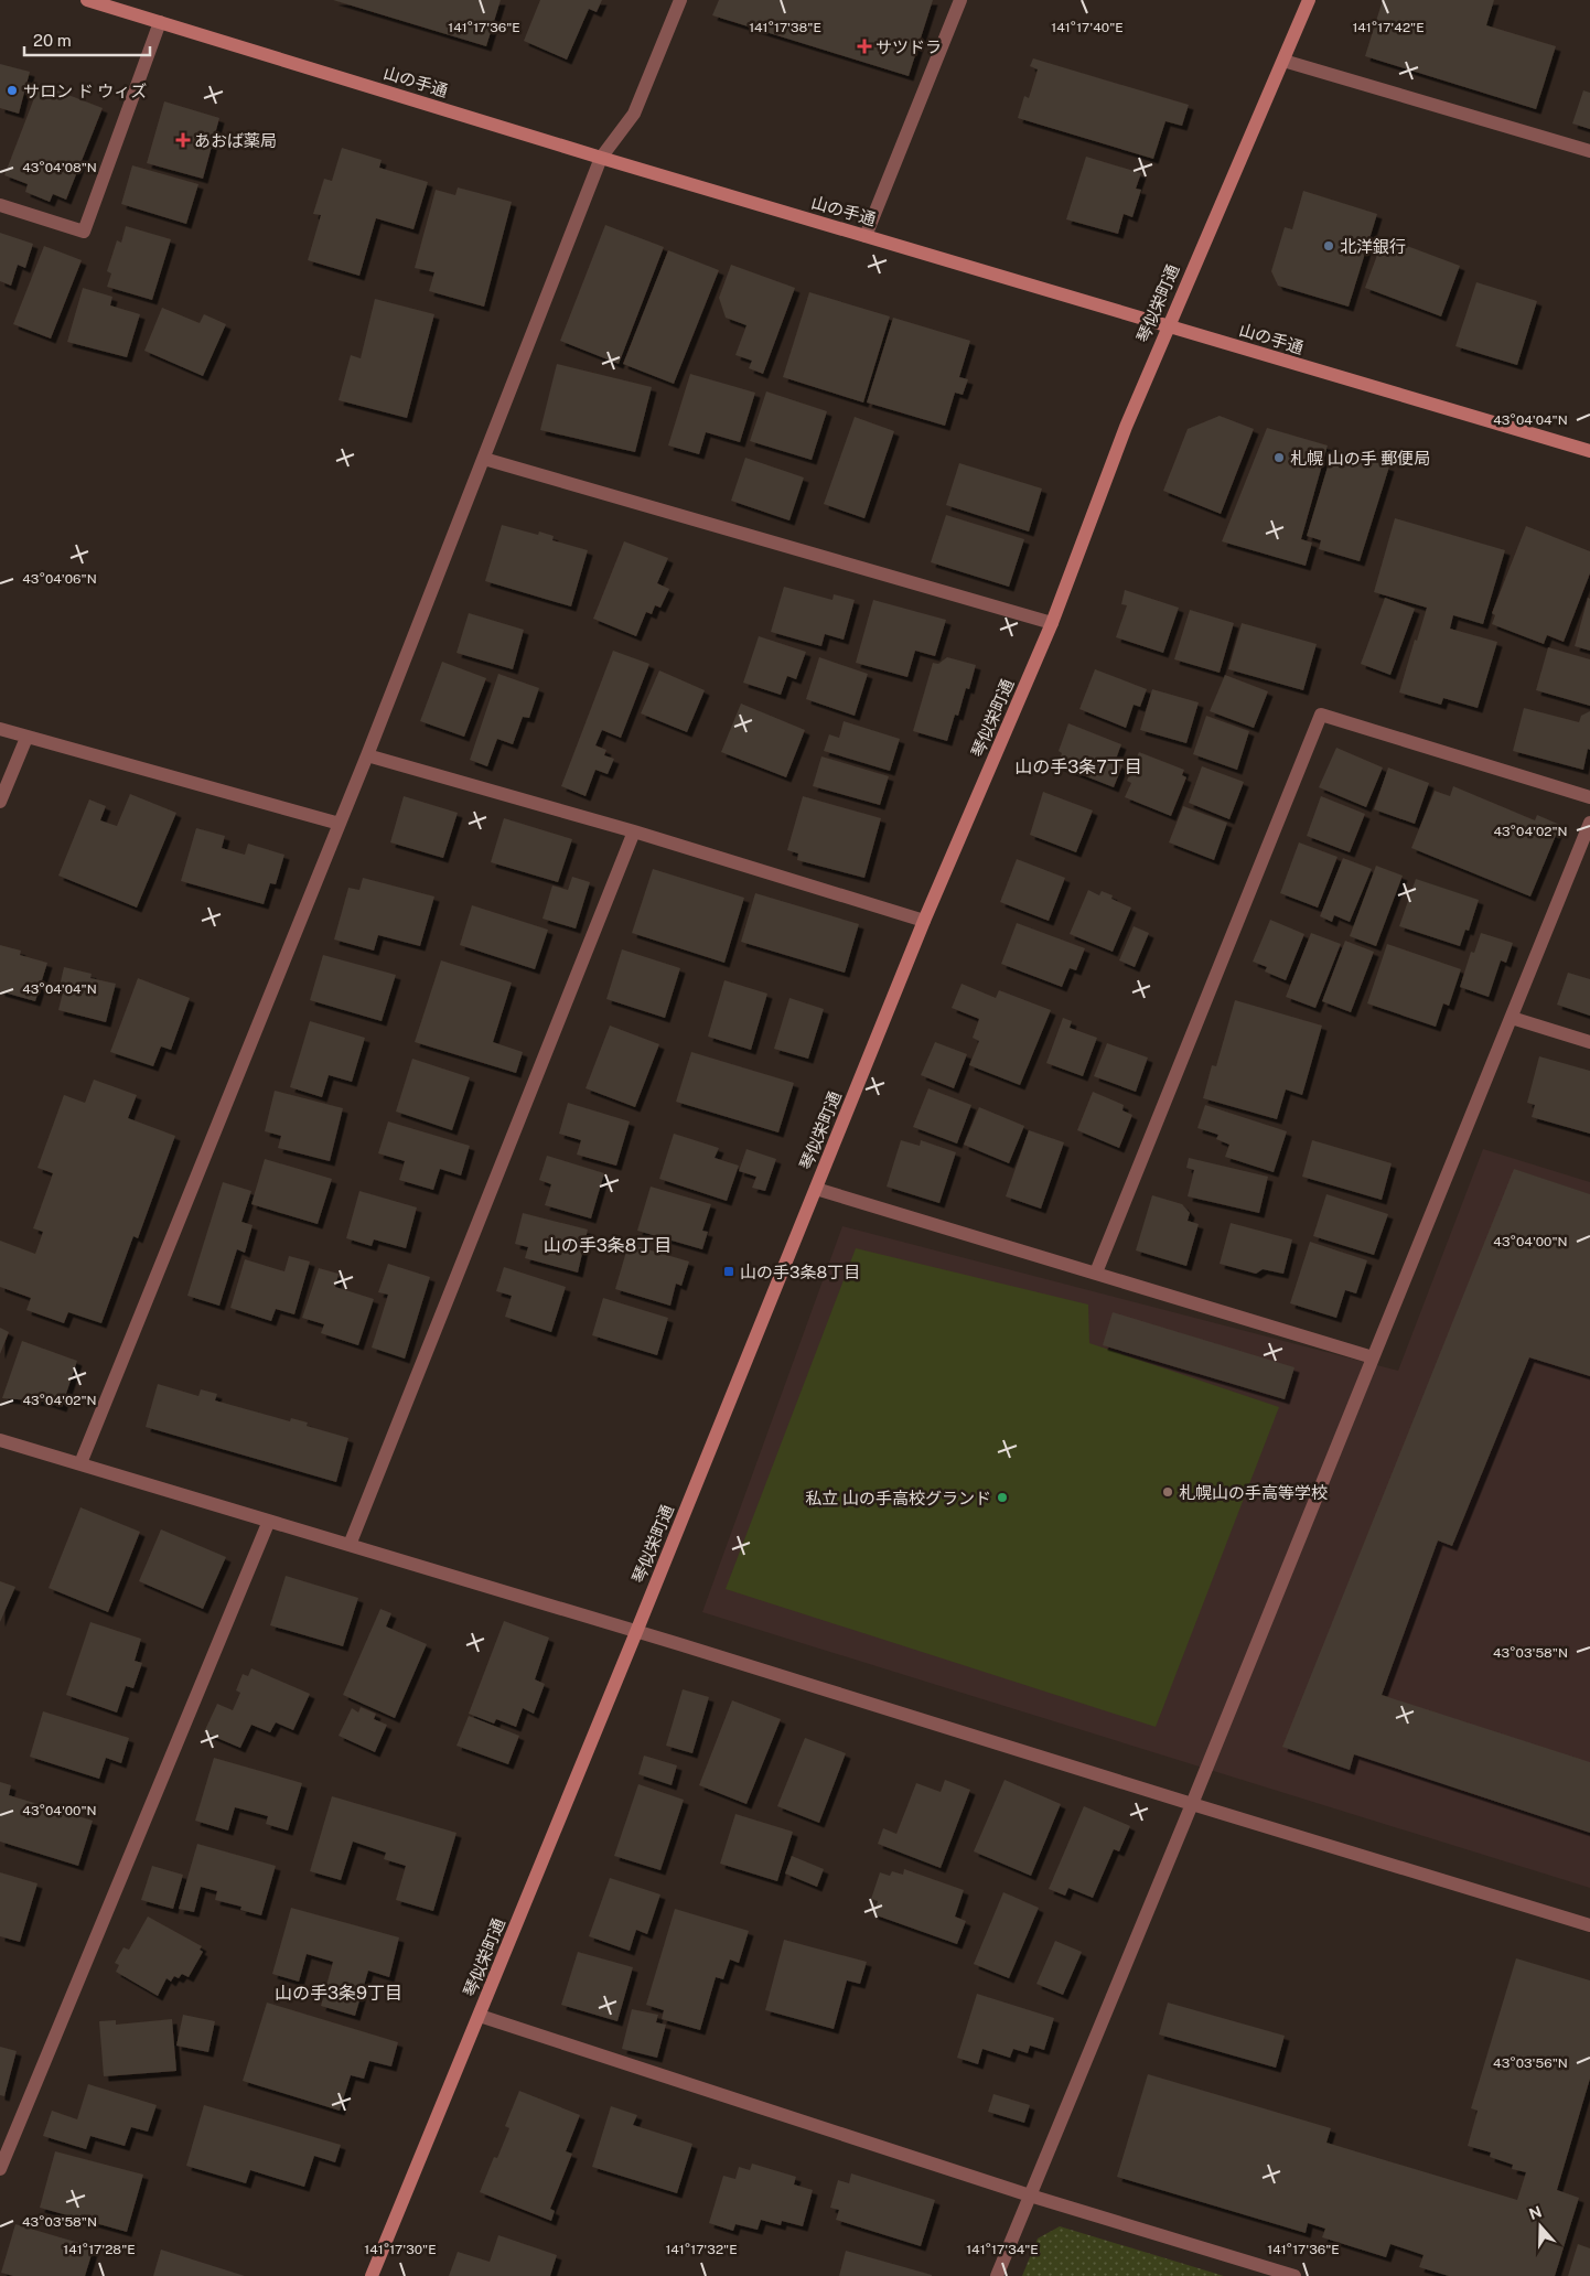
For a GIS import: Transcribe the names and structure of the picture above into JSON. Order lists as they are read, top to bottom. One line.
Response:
{"streets":{"street":["山の手通","琴似栄町通"]},"crossings":[["山の手通","琴似栄町通"]],"districts":["山の手3条7丁目","山の手3条8丁目","山の手3条9丁目"],"places":{"health":["サツドラ","あおば薬局"],"other":["サロン ド ウィズ","北洋銀行","札幌 山の手 郵便局","札幌山の手高等学校","私立 山の手高校グランド"],"transit":["山の手3条8丁目"]},"scale_bar":"20 m","north":"top","coordinates":["141°17'40\"E","141°17'36\"E","141°17'38\"E","141°17'42\"E","43°04'08\"N","43°04'04\"N","43°04'06\"N","43°04'02\"N","43°04'00\"N","43°03'58\"N","43°03'56\"N","141°17'28\"E","141°17'30\"E","141°17'32\"E","141°17'34\"E"]}
